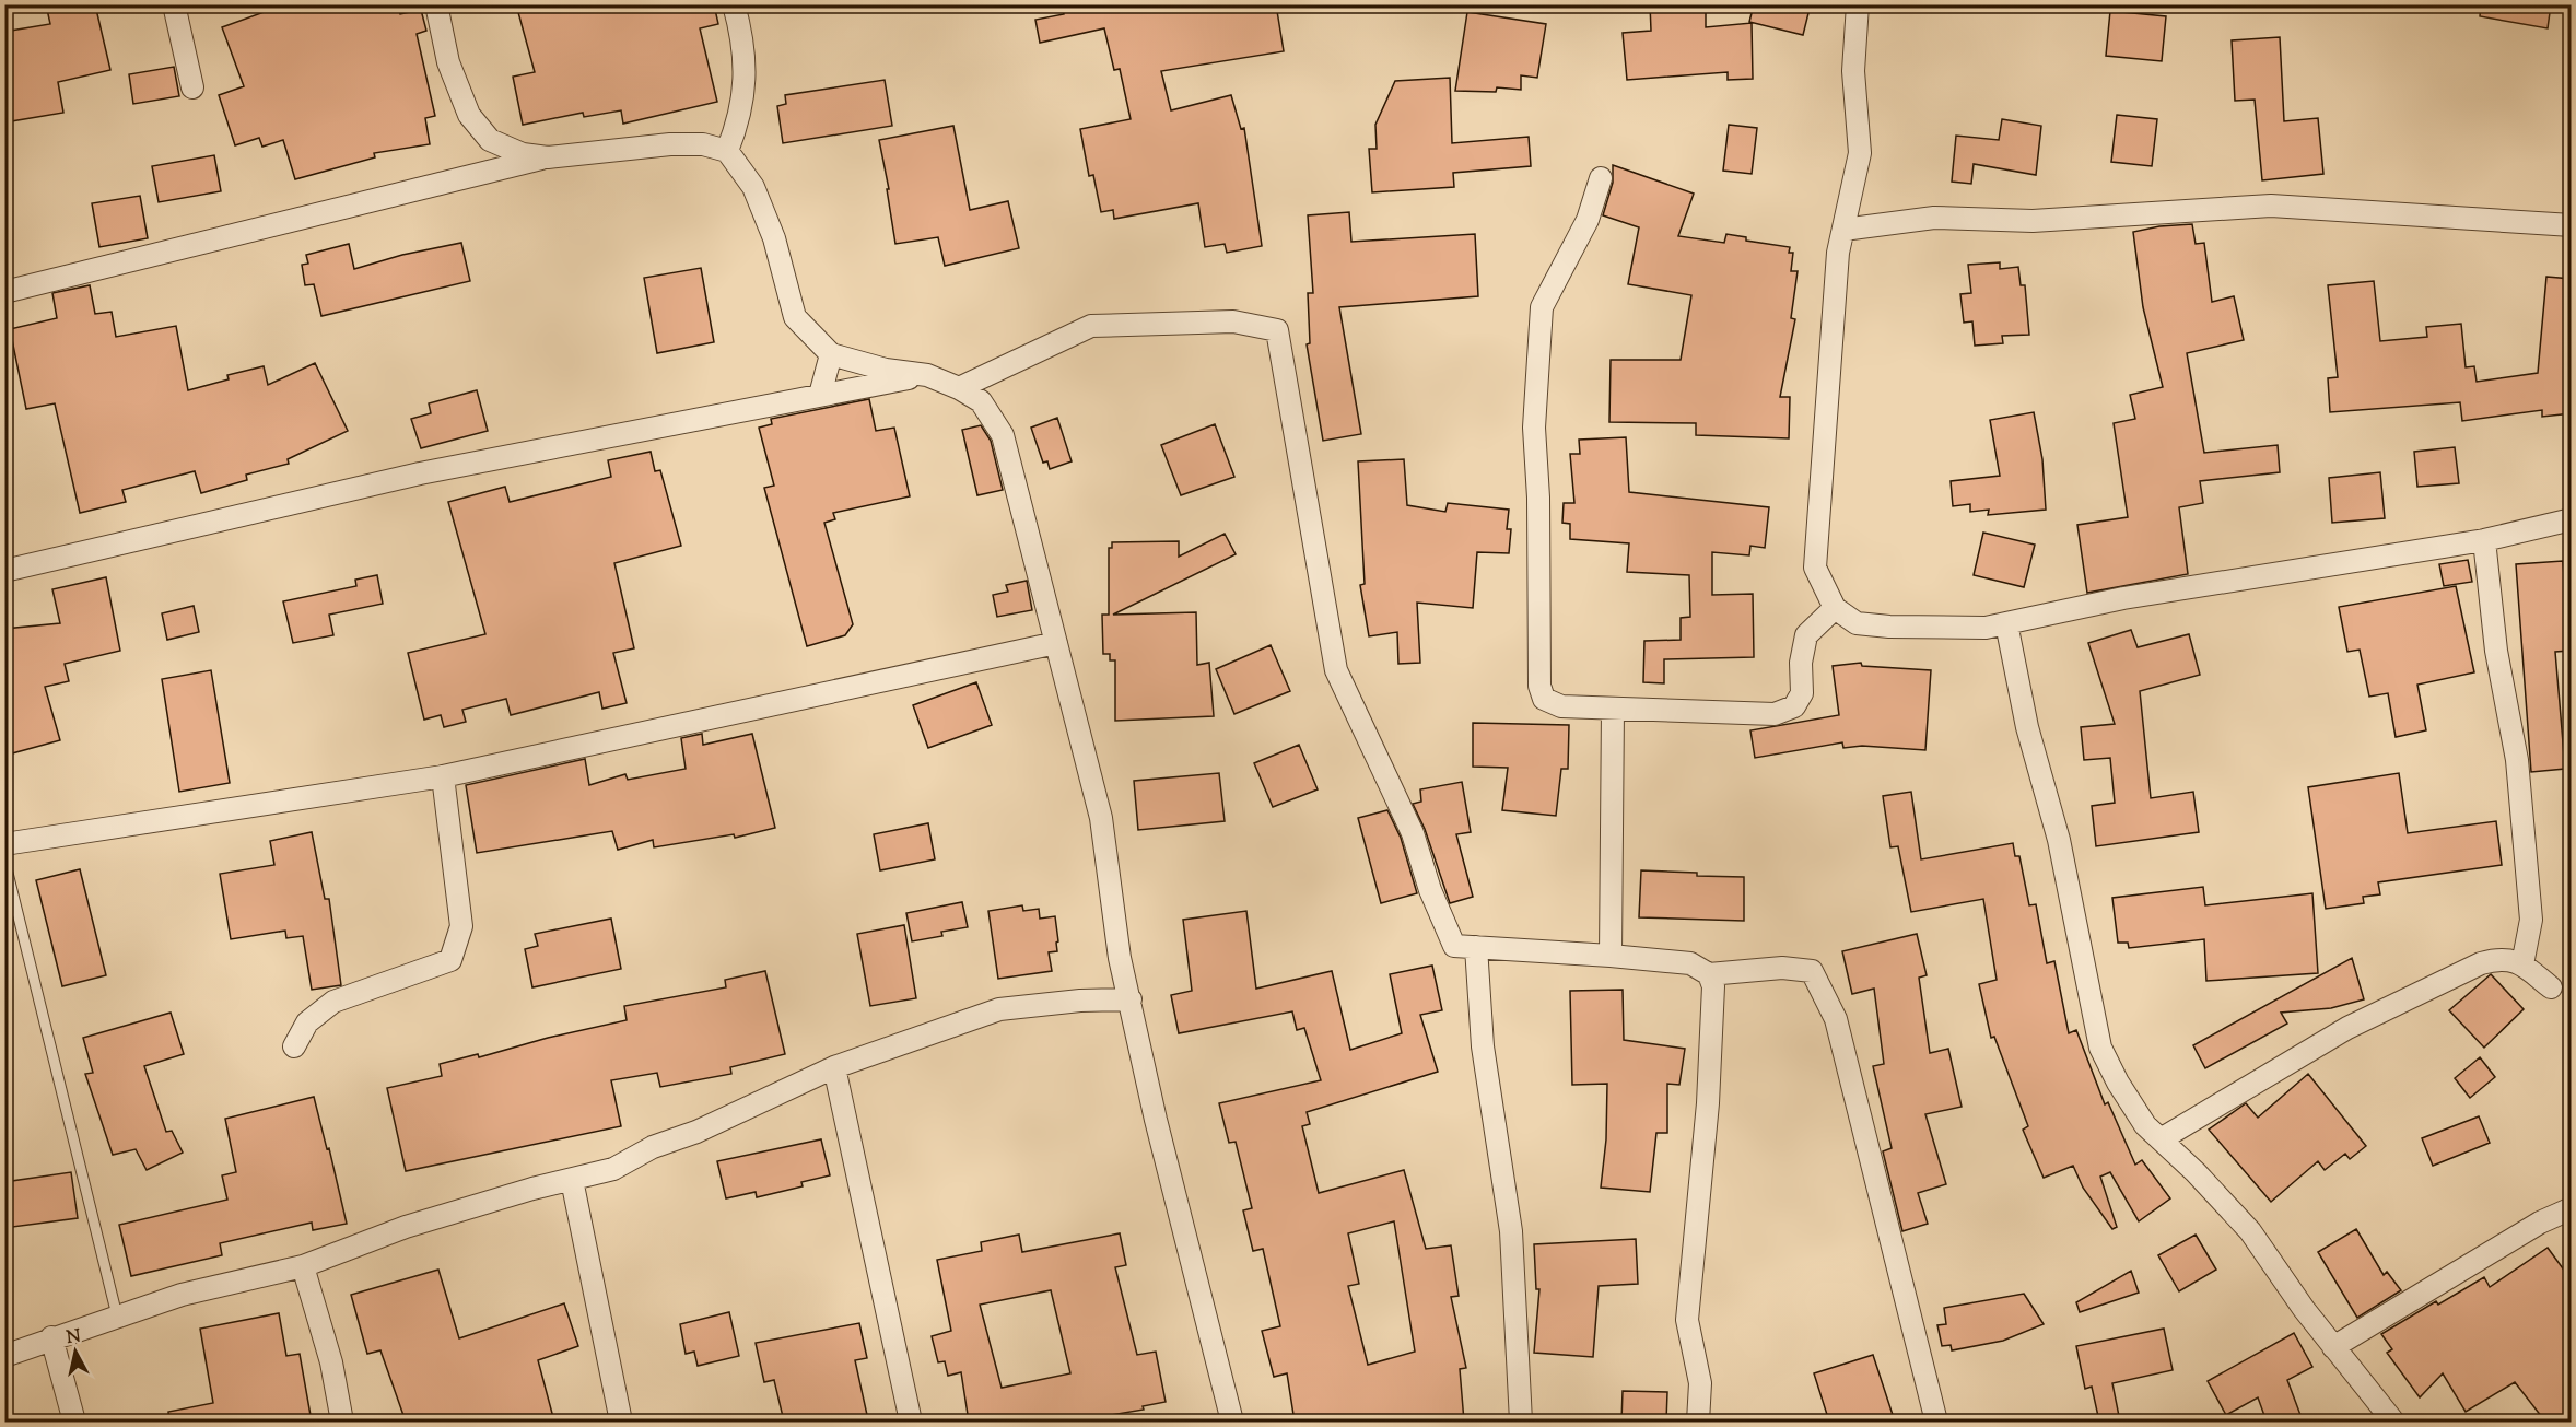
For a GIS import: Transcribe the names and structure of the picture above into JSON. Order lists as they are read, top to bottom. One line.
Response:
{"north":"top"}
